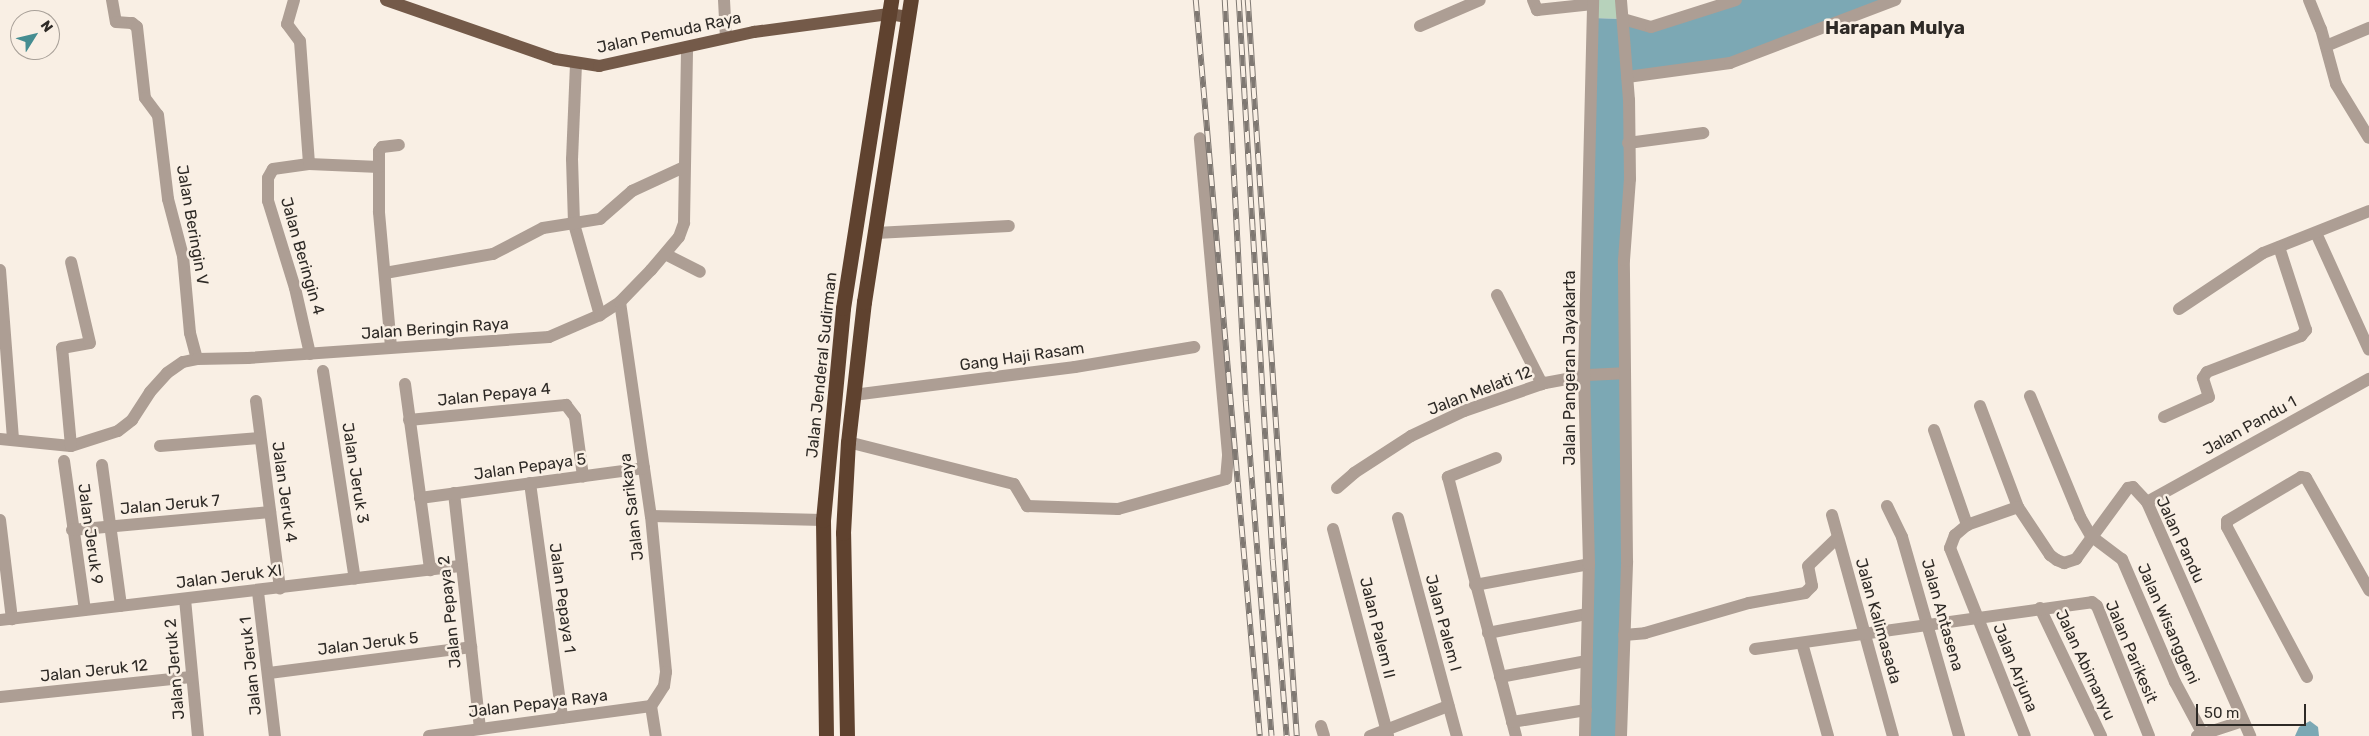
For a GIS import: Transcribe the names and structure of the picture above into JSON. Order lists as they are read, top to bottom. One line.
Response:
{"streets":{"highway":["Jalan Jenderal Sudirman"],"main road":["Jalan Pemuda Raya"],"street":["Jalan Beringin V","Jalan Beringin 4","Jalan Beringin Raya","Gang Haji Rasam","Jalan Pangeran Jayakarta","Jalan Melati 12","Jalan Pepaya 4","Jalan Pandu 1","Jalan Pepaya 5","Jalan Jeruk 3","Jalan Jeruk 4","Jalan Jeruk 7","Jalan Sarikaya","Jalan Jeruk 9","Jalan Pandu","Jalan Jeruk XI","Jalan Pepaya 1","Jalan Pepaya 2","Jalan Antasena","Jalan Kalimasada","Jalan Palem I","Jalan Wisanggeni","Jalan Palem II","Jalan Jeruk 5","Jalan Parikesit","Jalan Abimanyu","Jalan Jeruk 1","Jalan Arjuna","Jalan Jeruk 2","Jalan Jeruk 12","Jalan Pepaya Raya"]},"crossings":[["Jalan Pemuda Raya","Jalan Beringin Raya"],["Jalan Pemuda Raya","Jalan Jenderal Sudirman"],["Jalan Beringin V","Jalan Beringin Raya"],["Jalan Beringin 4","Jalan Beringin Raya"],["Jalan Beringin Raya","Jalan Sarikaya"],["Gang Haji Rasam","Jalan Jenderal Sudirman"],["Jalan Pangeran Jayakarta","Jalan Melati 12"],["Jalan Pepaya 4","Jalan Pepaya 5"],["Jalan Pandu 1","Jalan Pandu"],["Jalan Pepaya 5","Jalan Sarikaya"],["Jalan Pepaya 5","Jalan Pepaya 1"],["Jalan Pepaya 5","Jalan Pepaya 2"],["Jalan Jeruk 3","Jalan Jeruk XI"],["Jalan Jeruk 4","Jalan Jeruk 7"],["Jalan Jeruk 4","Jalan Jeruk XI"],["Jalan Jeruk 7","Jalan Jeruk 9"],["Jalan Sarikaya","Jalan Pepaya Raya"],["Jalan Jeruk 9","Jalan Jeruk XI"],["Jalan Pandu","Jalan Wisanggeni"],["Jalan Jeruk XI","Jalan Pepaya 2"],["Jalan Jeruk XI","Jalan Jeruk 1"],["Jalan Jeruk XI","Jalan Jeruk 2"],["Jalan Pepaya 1","Jalan Pepaya Raya"],["Jalan Pepaya 2","Jalan Jeruk 5"],["Jalan Pepaya 2","Jalan Pepaya Raya"],["Jalan Jeruk 5","Jalan Jeruk 1"],["Jalan Parikesit","Jalan Abimanyu"],["Jalan Parikesit","Jalan Arjuna"],["Jalan Abimanyu","Jalan Arjuna"],["Jalan Jeruk 2","Jalan Jeruk 12"]],"districts":["Harapan Mulya"],"scale_bar":"50 m","north":"top right"}
